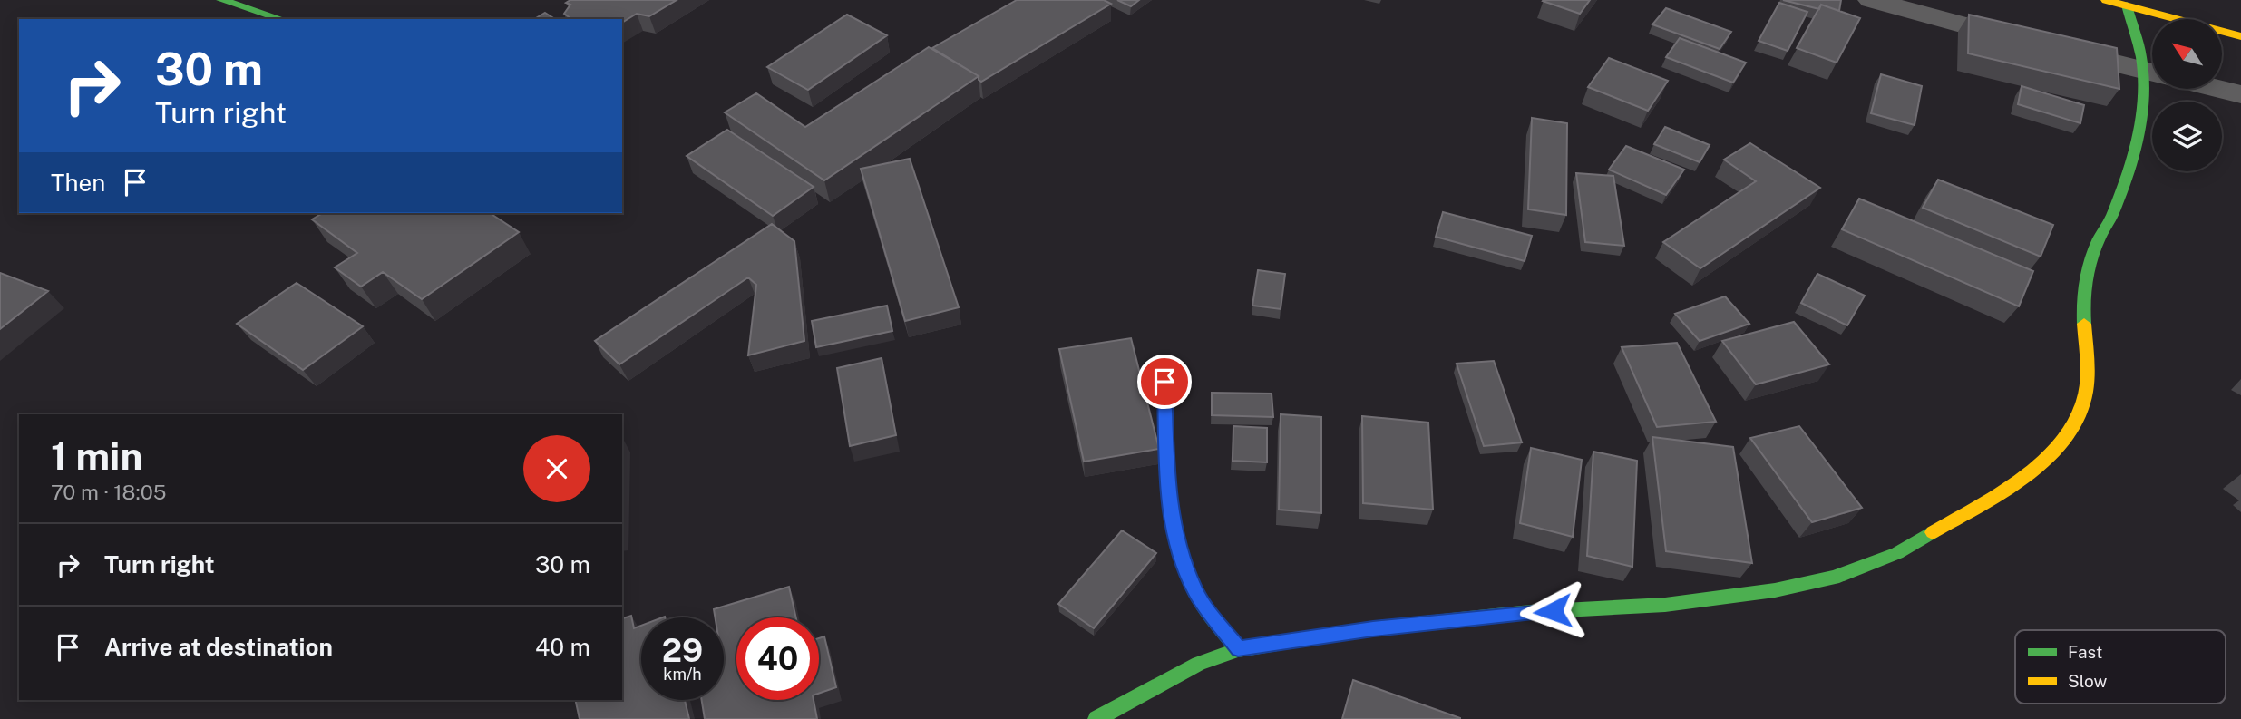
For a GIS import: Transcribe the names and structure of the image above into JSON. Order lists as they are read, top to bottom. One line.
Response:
{"legend":["Fast","Slow"],"north":"top left","page":{"turn":["30 m","Turn right"],"then":"Then","heading":["1 min","70 m · 18:05"],"list":[{"name":"Turn right","value":"30 m"},{"name":"Arrive at destination","value":"40 m"}],"speed":"29 km/h","limit":"40"}}
